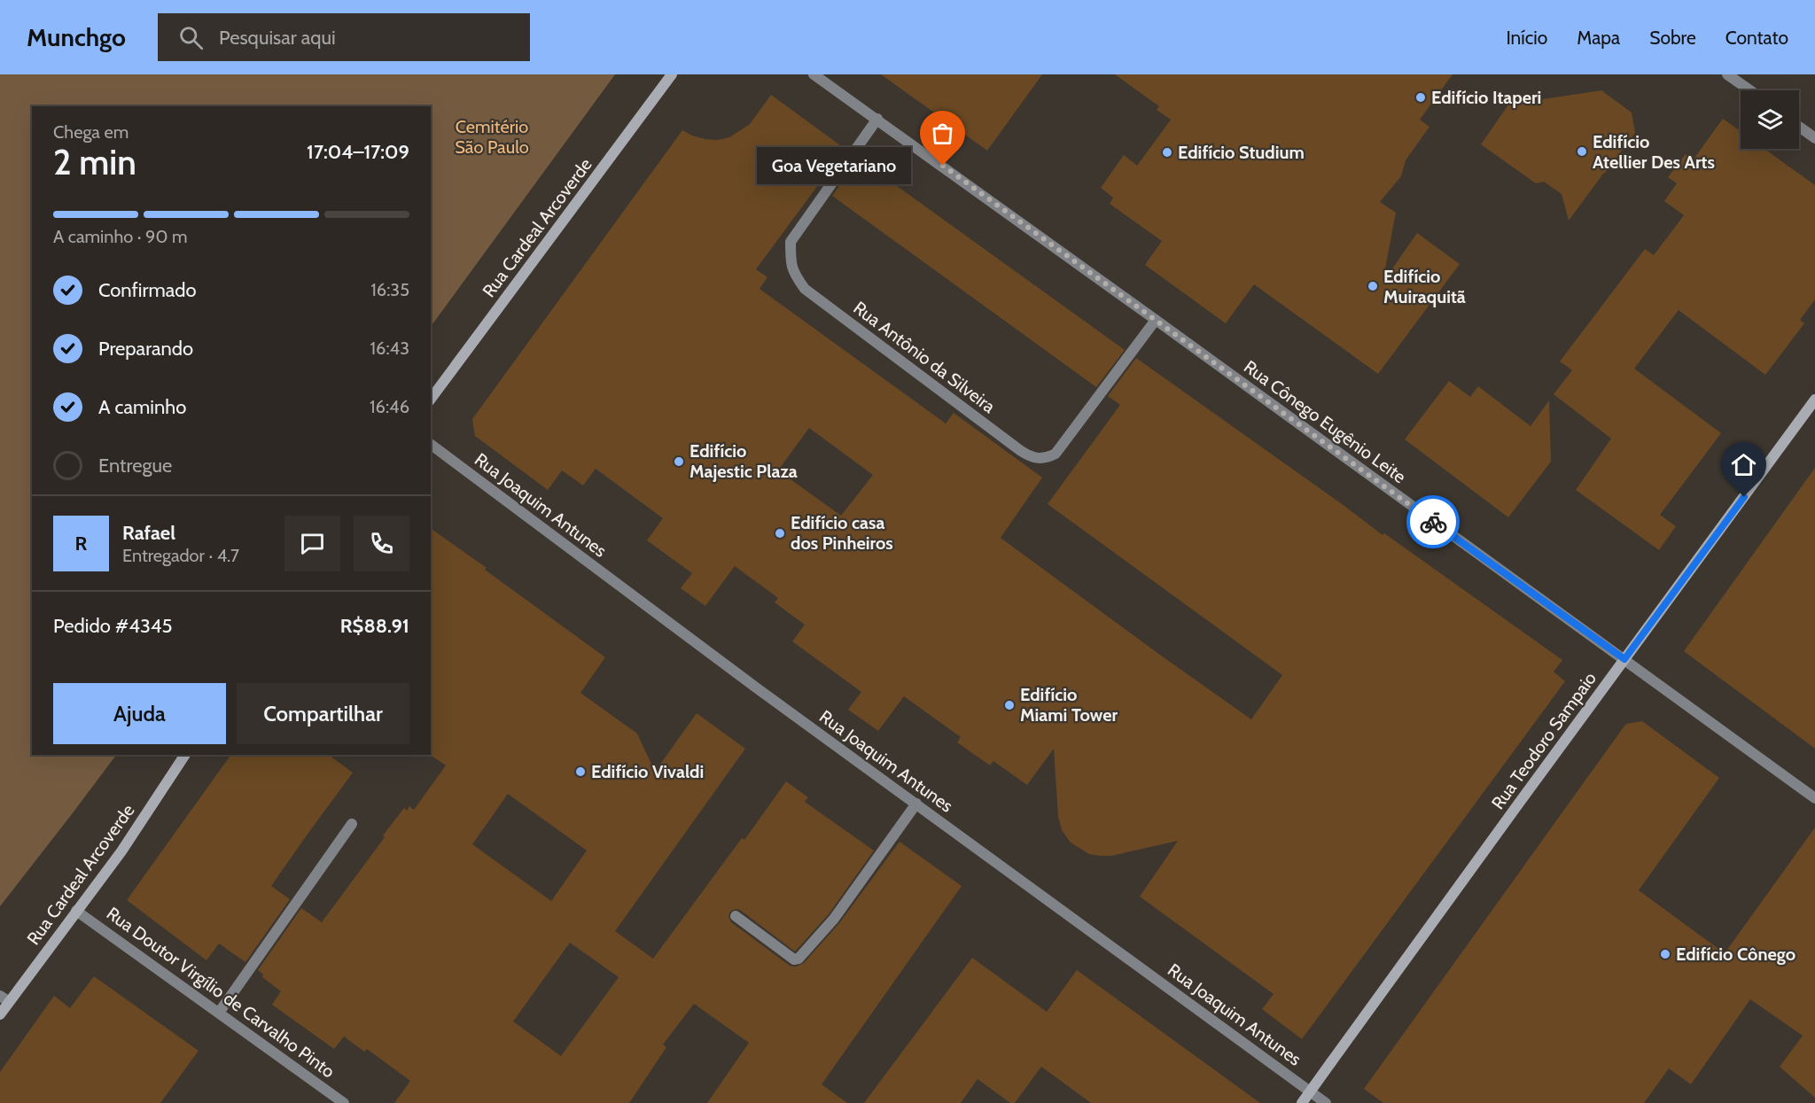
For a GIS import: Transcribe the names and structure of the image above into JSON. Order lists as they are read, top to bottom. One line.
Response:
{"streets":{"main road":["Rua Cardeal Arcoverde","Rua Teodoro Sampaio"],"street":["Rua Antônio da Silveira","Rua Cônego Eugênio Leite","Rua Joaquim Antunes","Rua Doutor Virgílio de Carvalho Pinto"]},"crossings":[["Rua Cardeal Arcoverde","Rua Doutor Virgílio de Carvalho Pinto"],["Rua Antônio da Silveira","Rua Cônego Eugênio Leite"],["Rua Cônego Eugênio Leite","Rua Teodoro Sampaio"]],"parks":["Cemitério São Paulo"],"places":["Edifício Itaperi","Edifício Atellier Des Arts","Edifício Studium","Goa Vegetariano","Edifício Muiraquitã","Edifício Majestic Plaza","Edifício casa dos Pinheiros","Edifício Miami Tower","Edifício Vivaldi","Edifício Cônego"],"page":{"header":"Munchgo","search":"Pesquisar aqui","nav":["Início","Mapa","Sobre","Contato"],"heading":["2 min","Chega em","17:04–17:09"],"panel":["Rafael","Entregador · 4.7","Pedido #4345","R$88.91"],"bubble":"Goa Vegetariano","bar":"A caminho · 90 m","list":[["Confirmado","16:35"],["Preparando","16:43"],["A caminho","16:46"],"Entregue"],"round":"R","buttons":["Ajuda","Compartilhar"]}}
